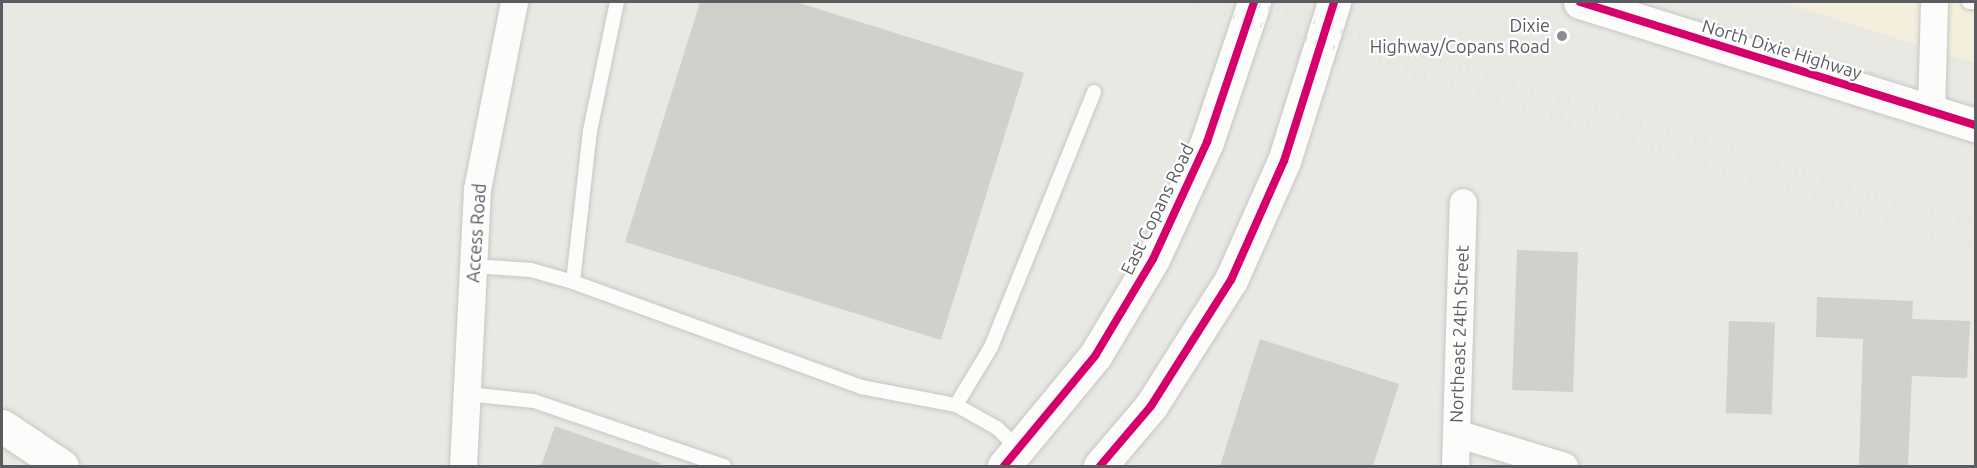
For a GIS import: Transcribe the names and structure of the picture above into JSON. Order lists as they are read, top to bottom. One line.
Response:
{"streets":{"main road":["North Dixie Highway","East Copans Road"],"street":["Access Road","Northeast 24th Street"]},"places":["Dixie Highway/Copans Road"]}
